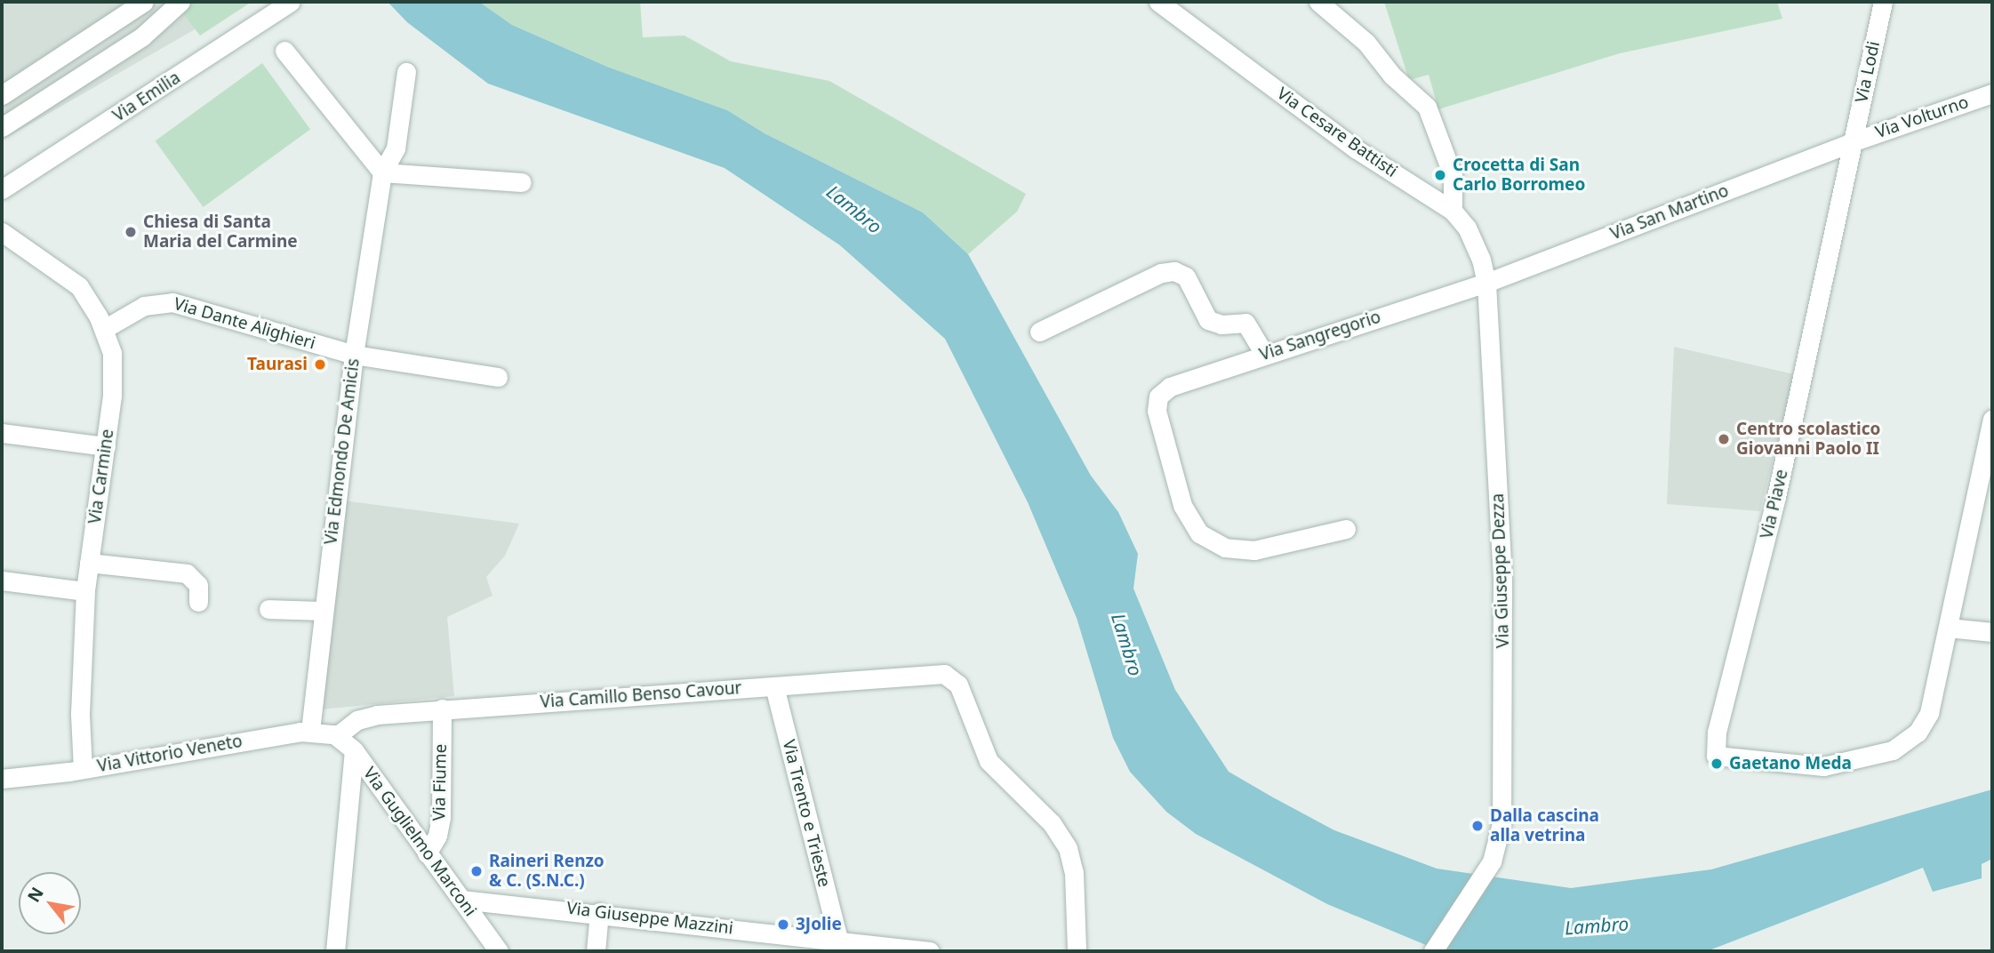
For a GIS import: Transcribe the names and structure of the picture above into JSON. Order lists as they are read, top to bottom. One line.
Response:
{"streets":{"street":["Via Lodi","Via Emilia","Via Volturno","Via Cesare Battisti","Via San Martino","Via Dante Alighieri","Via Sangregorio","Via Edmondo De Amicis","Via Carmine","Via Piave","Via Giuseppe Dezza","Via Camillo Benso Cavour","Via Vittorio Veneto","Via Fiume","Via Trento e Trieste","Via Guglielmo Marconi","Via Giuseppe Mazzini"]},"crossings":[["Via Lodi","Via Volturno"],["Via Lodi","Via San Martino"],["Via Lodi","Via Piave"],["Via Volturno","Via San Martino"],["Via Volturno","Via Piave"],["Via Cesare Battisti","Via San Martino"],["Via Cesare Battisti","Via Sangregorio"],["Via Cesare Battisti","Via Giuseppe Dezza"],["Via San Martino","Via Sangregorio"],["Via San Martino","Via Piave"],["Via San Martino","Via Giuseppe Dezza"],["Via Dante Alighieri","Via Edmondo De Amicis"],["Via Dante Alighieri","Via Carmine"],["Via Sangregorio","Via Giuseppe Dezza"],["Via Edmondo De Amicis","Via Vittorio Veneto"],["Via Carmine","Via Vittorio Veneto"],["Via Camillo Benso Cavour","Via Vittorio Veneto"],["Via Camillo Benso Cavour","Via Fiume"],["Via Camillo Benso Cavour","Via Trento e Trieste"],["Via Camillo Benso Cavour","Via Guglielmo Marconi"],["Via Vittorio Veneto","Via Guglielmo Marconi"],["Via Fiume","Via Guglielmo Marconi"],["Via Trento e Trieste","Via Giuseppe Mazzini"],["Via Guglielmo Marconi","Via Giuseppe Mazzini"]],"water":["Lambro"],"places":["Crocetta di San Carlo Borromeo","Chiesa di Santa Maria del Carmine","Taurasi","Centro scolastico Giovanni Paolo II","Gaetano Meda","Dalla cascina alla vetrina","Raineri Renzo & C. (S.N.C.)","3Jolie"],"north":"top left"}
